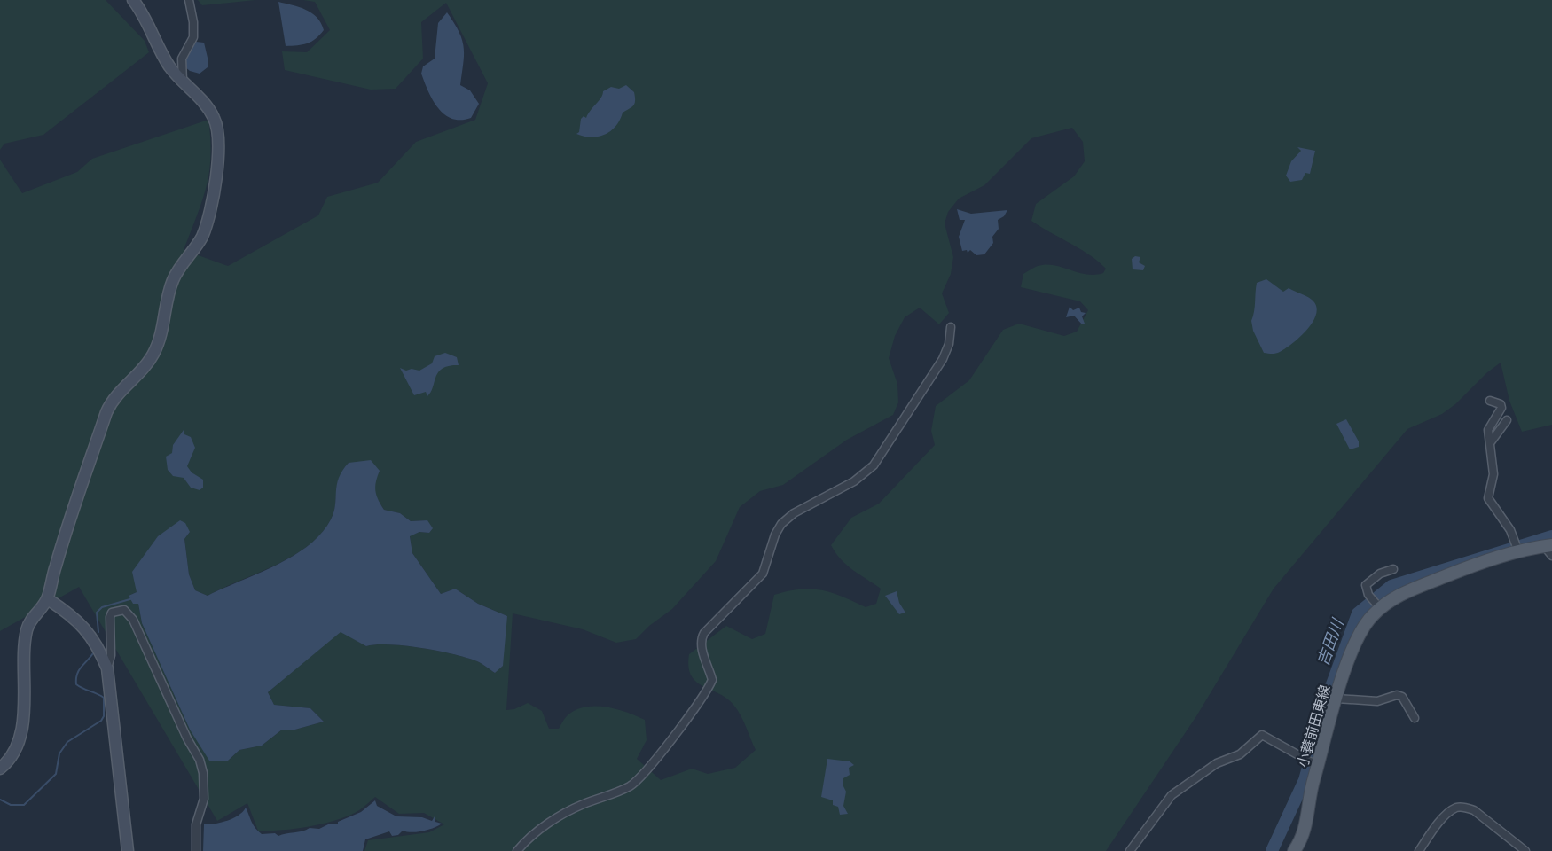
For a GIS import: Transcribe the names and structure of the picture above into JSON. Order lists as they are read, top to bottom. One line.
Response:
{"streets":{"main road":["小蓑前田東線"]},"water":["吉田川"]}
